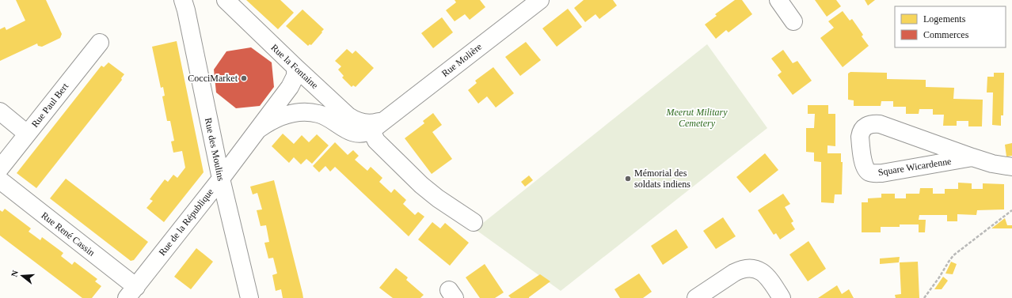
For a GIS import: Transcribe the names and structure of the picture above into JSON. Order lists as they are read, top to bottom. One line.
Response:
{"streets":{"street":["Rue Molière","Rue la Fontaine","Rue Paul Bert","Rue des Moulins","Square Wicardenne","Rue de la République","Rue René Cassin"]},"crossings":[["Rue Molière","Rue la Fontaine"],["Rue la Fontaine","Rue de la République"],["Rue des Moulins","Rue de la République"],["Rue de la République","Rue René Cassin"]],"parks":["Meerut Military Cemetery"],"places":["CocciMarket","Mémorial des soldats indiens"],"legend":["Logements","Commerces"],"north":"left"}
